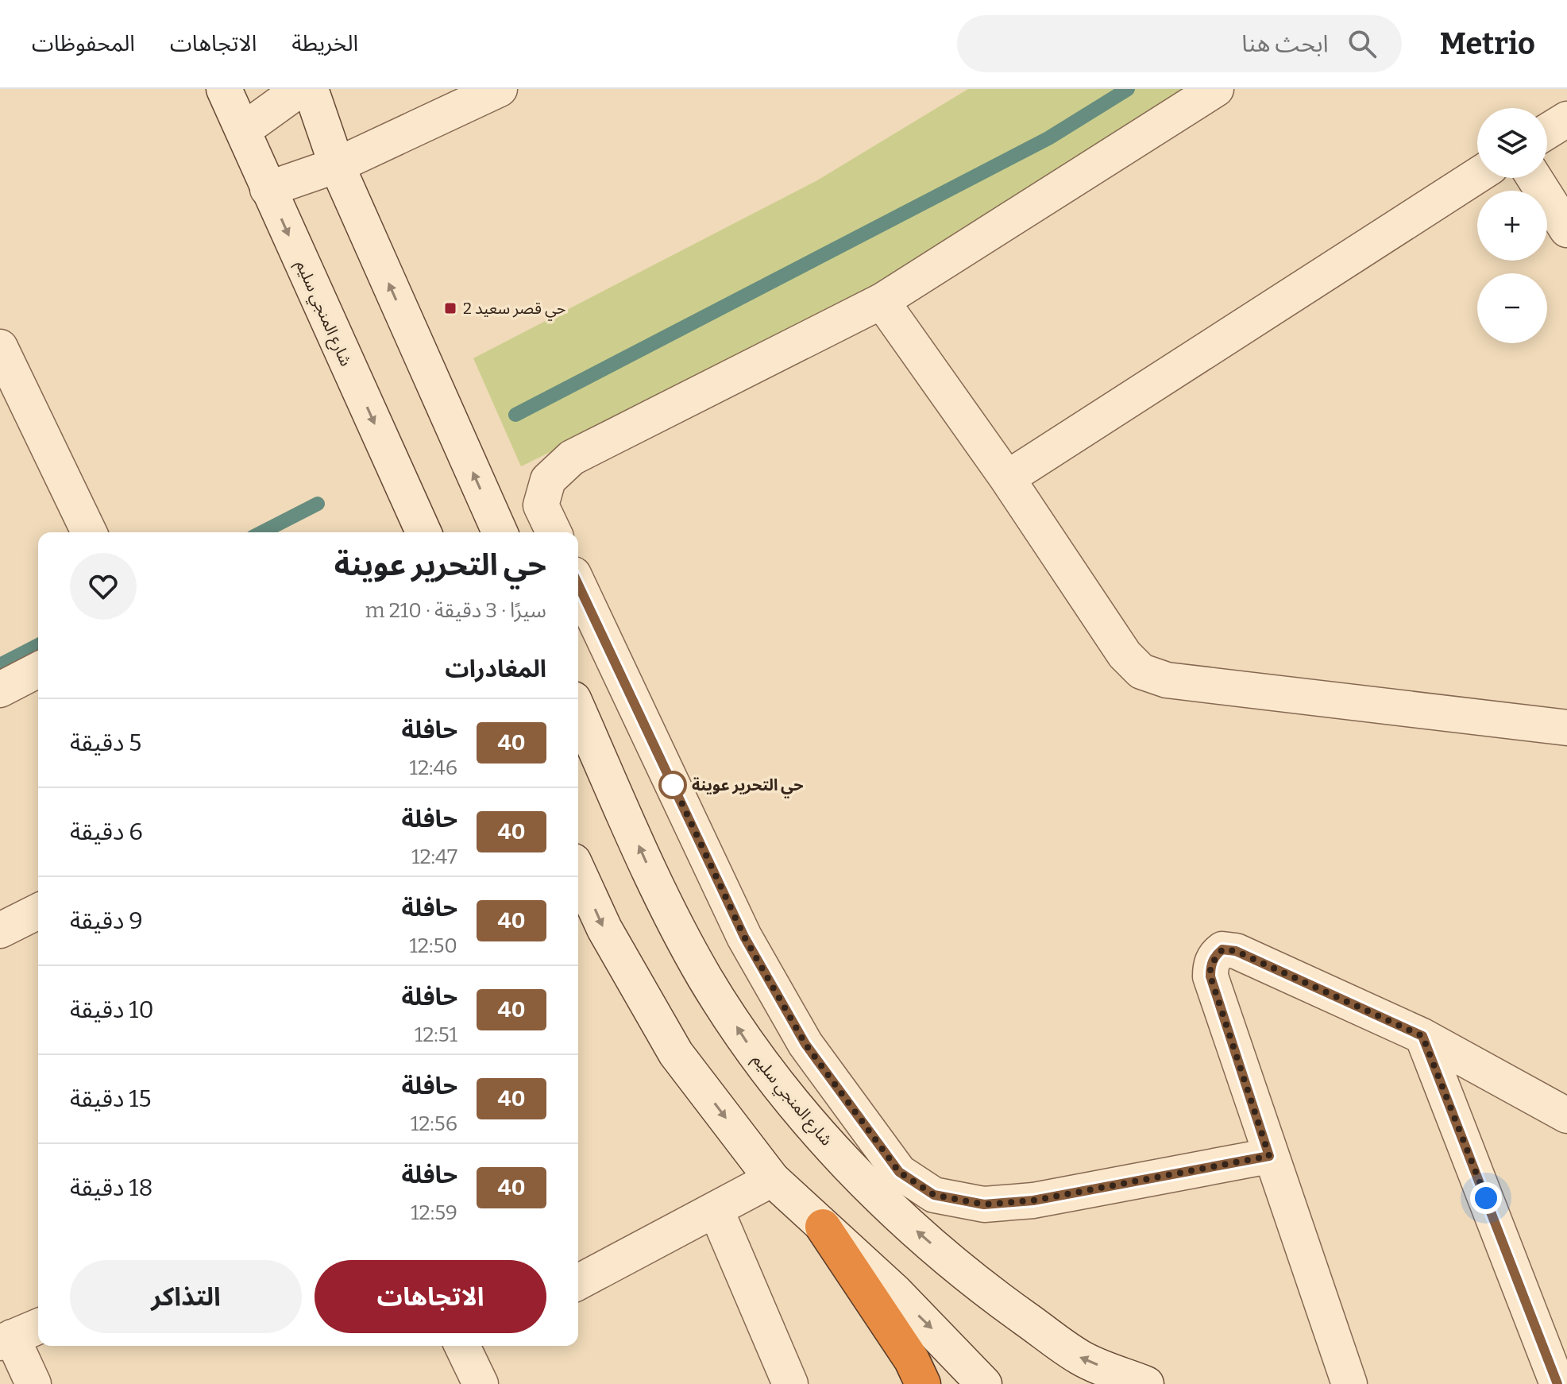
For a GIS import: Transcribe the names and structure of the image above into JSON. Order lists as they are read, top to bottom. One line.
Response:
{"streets":{"street":["شارع المنجي سليم"]},"places":{"transit":["2 حي قصر سعيد"],"other":["حي التحرير عوينة"]},"lines":["bus line 40"],"page":{"header":"Metrio","search":"ابحث هنا","nav":["الخريطة","الاتجاهات","المحفوظات"],"map_buttons":["+","−"],"heading":[["حي التحرير عوينة","سيرًا · 3 دقيقة · 210 m"],"المغادرات"],"list":[{"mark":"40","name":"حافلة","note":"12:46","value":"5 دقيقة"},{"mark":"40","name":"حافلة","note":"12:47","value":"6 دقيقة"},{"mark":"40","name":"حافلة","note":"12:50","value":"9 دقيقة"},{"mark":"40","name":"حافلة","note":"12:51","value":"10 دقيقة"},{"mark":"40","name":"حافلة","note":"12:56","value":"15 دقيقة"},{"mark":"40","name":"حافلة","note":"12:59","value":"18 دقيقة"}],"buttons":["الاتجاهات","التذاكر"]}}
